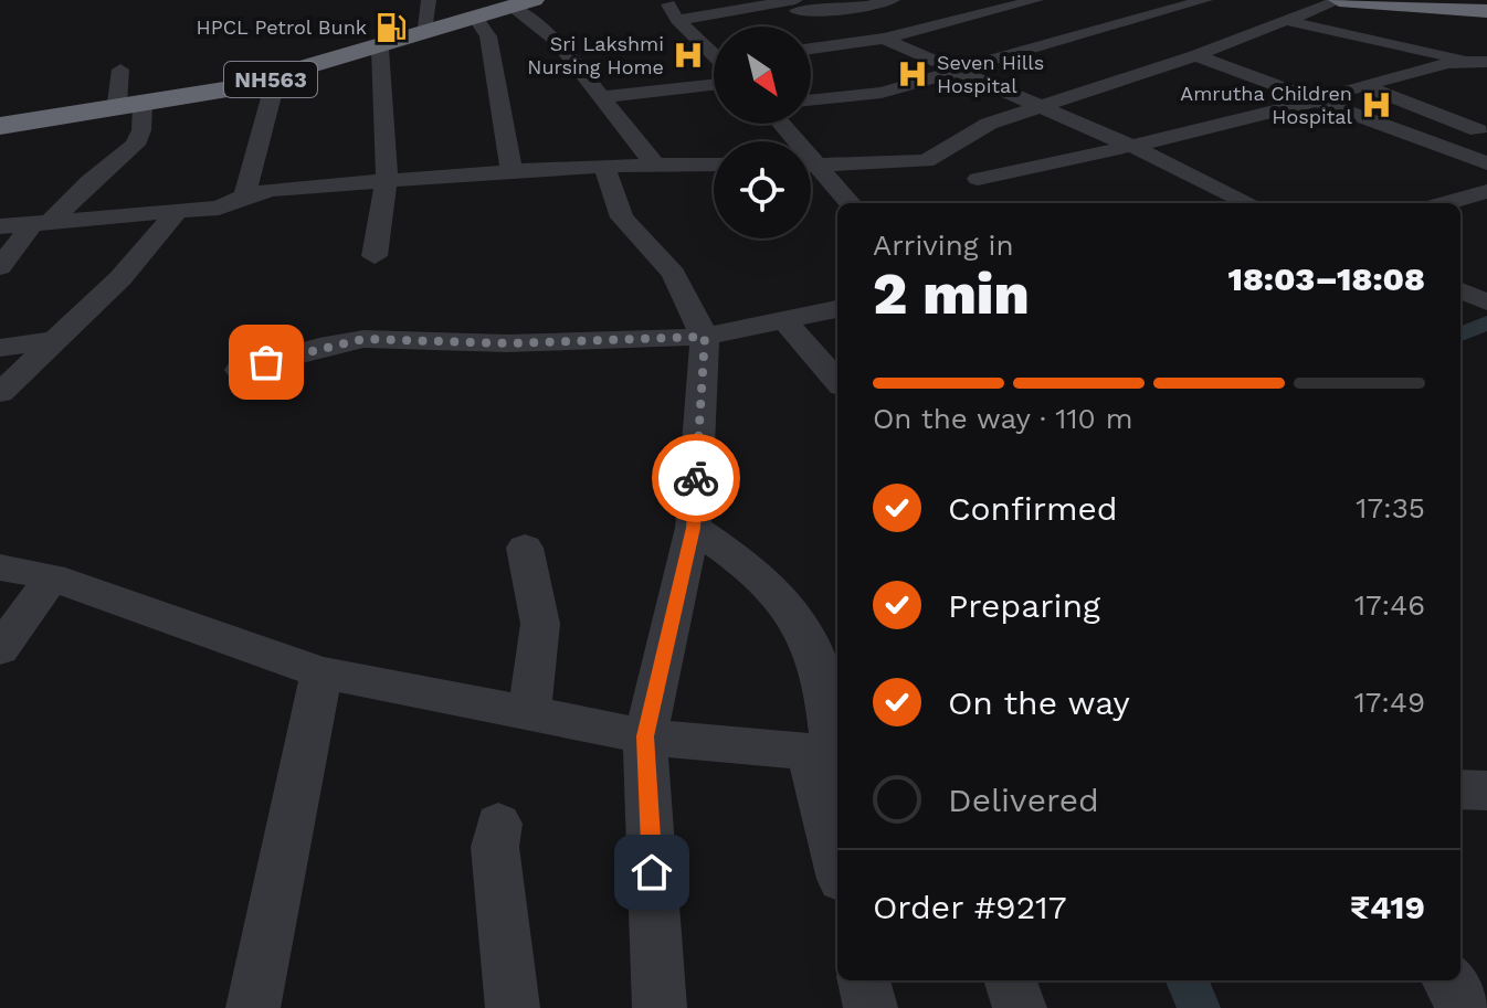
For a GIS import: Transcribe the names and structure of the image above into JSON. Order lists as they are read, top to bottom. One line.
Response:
{"streets":{"highway":["NH563"]},"places":{"fuel station":["HPCL Petrol Bunk"],"hospital":["Sri Lakshmi Nursing Home","Seven Hills Hospital","Amrutha Children Hospital"]},"north":"bottom right","page":{"heading":["2 min","Arriving in","18:03–18:08"],"panel":["Order #9217","₹419"],"bar":"On the way · 110 m","list":[["Confirmed","17:35"],["Preparing","17:46"],["On the way","17:49"],"Delivered"]}}
